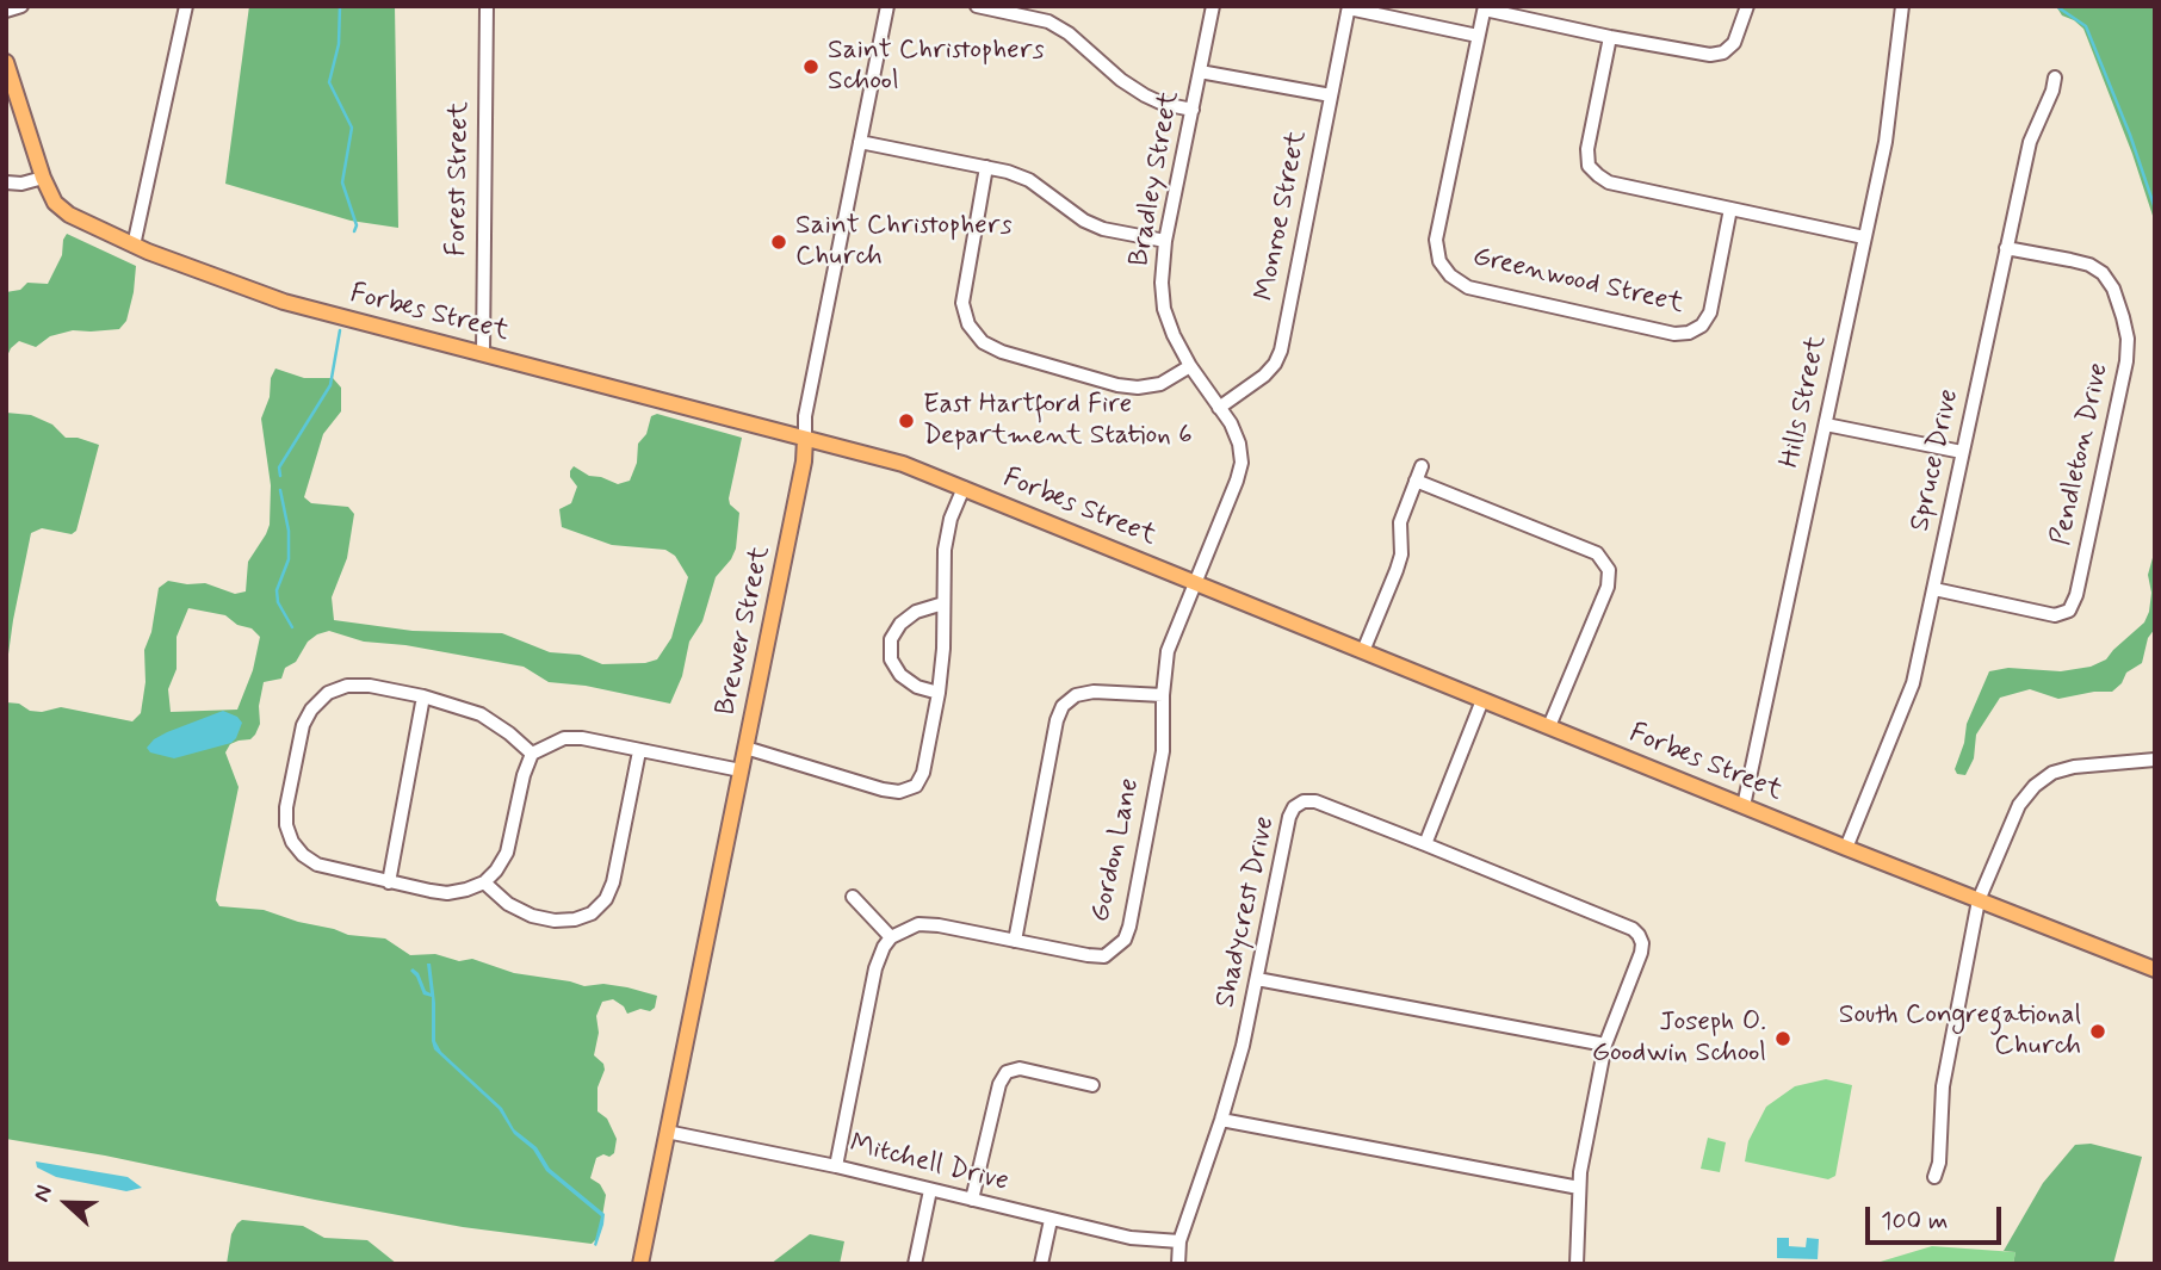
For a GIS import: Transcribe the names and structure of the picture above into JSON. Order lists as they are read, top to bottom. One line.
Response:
{"streets":{"main road":["Forbes Street","Brewer Street"],"street":["Forest Street","Bradley Street","Monroe Street","Greenwood Street","Hills Street","Pendleton Drive","Spruce Drive","Gordon Lane","Shadycrest Drive","Mitchell Drive"]},"crossings":[["Forest Street","Forbes Street"],["Bradley Street","Monroe Street"],["Bradley Street","Forbes Street"],["Bradley Street","Gordon Lane"],["Forbes Street","Hills Street"],["Forbes Street","Spruce Drive"],["Forbes Street","Brewer Street"],["Forbes Street","Gordon Lane"],["Pendleton Drive","Spruce Drive"],["Brewer Street","Mitchell Drive"],["Shadycrest Drive","Mitchell Drive"]],"places":["Saint Christophers School","Saint Christophers Church","East Hartford Fire Department Station 6","South Congregational Church","Joseph O. Goodwin School"],"scale_bar":"100 m","north":"left"}
